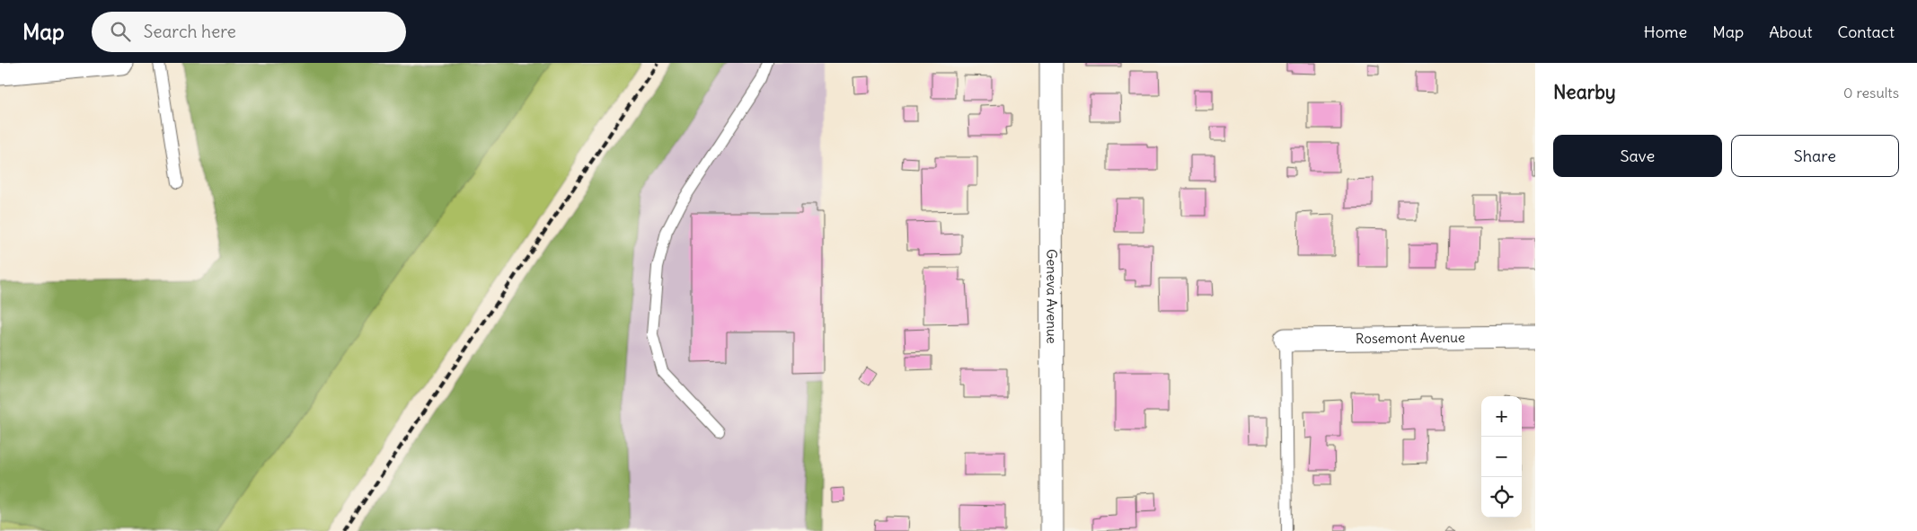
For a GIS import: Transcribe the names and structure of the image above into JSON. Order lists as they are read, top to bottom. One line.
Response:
{"streets":{"street":["Geneva Avenue","Rosemont Avenue"]},"page":{"header":"Map","search":"Search here","nav":["Home","Map","About","Contact"],"heading":["Nearby","0 results"],"buttons":["Save","Share"],"map_buttons":["+","−"]}}
